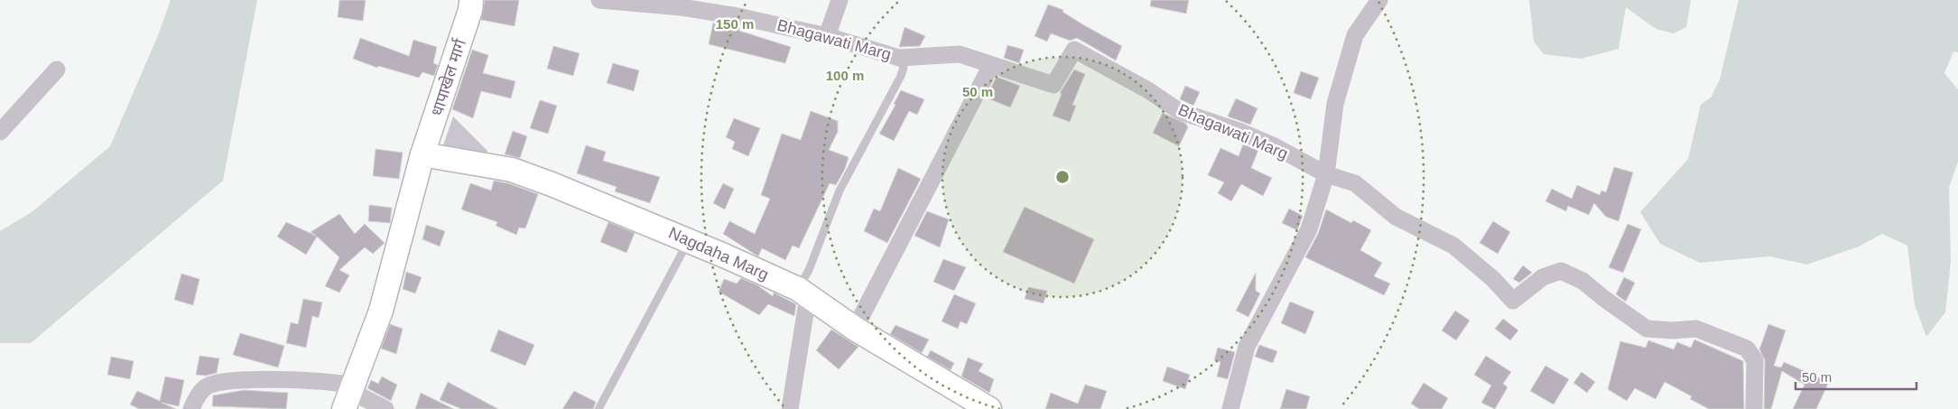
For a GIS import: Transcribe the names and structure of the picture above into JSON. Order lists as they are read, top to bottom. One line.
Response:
{"streets":{"street":["Bhagawati Marg","धापाखेल मार्ग","Nagdaha Marg"]},"crossings":[["धापाखेल मार्ग","Nagdaha Marg"]],"scale_bar":"50 m","rings":["150 m","100 m","50 m"]}
